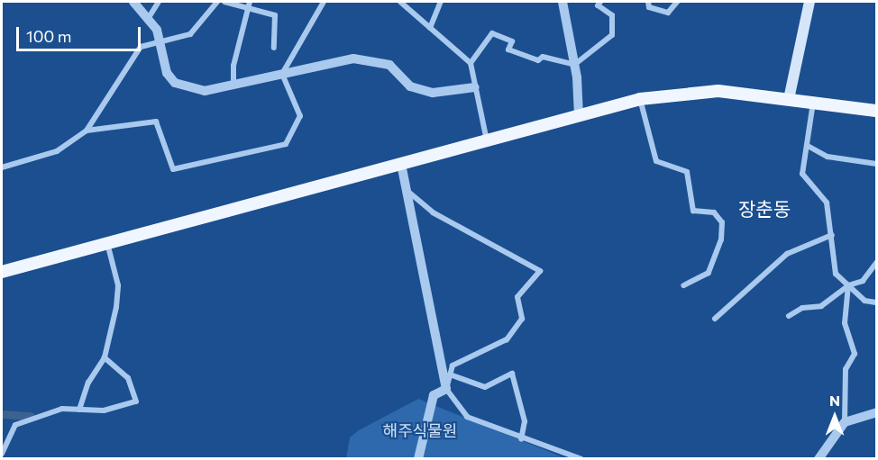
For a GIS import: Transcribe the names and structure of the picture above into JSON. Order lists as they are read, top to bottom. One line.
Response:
{"districts":["장춘동"],"parks":["해주식물원"],"scale_bar":"100 m","north":"top"}
